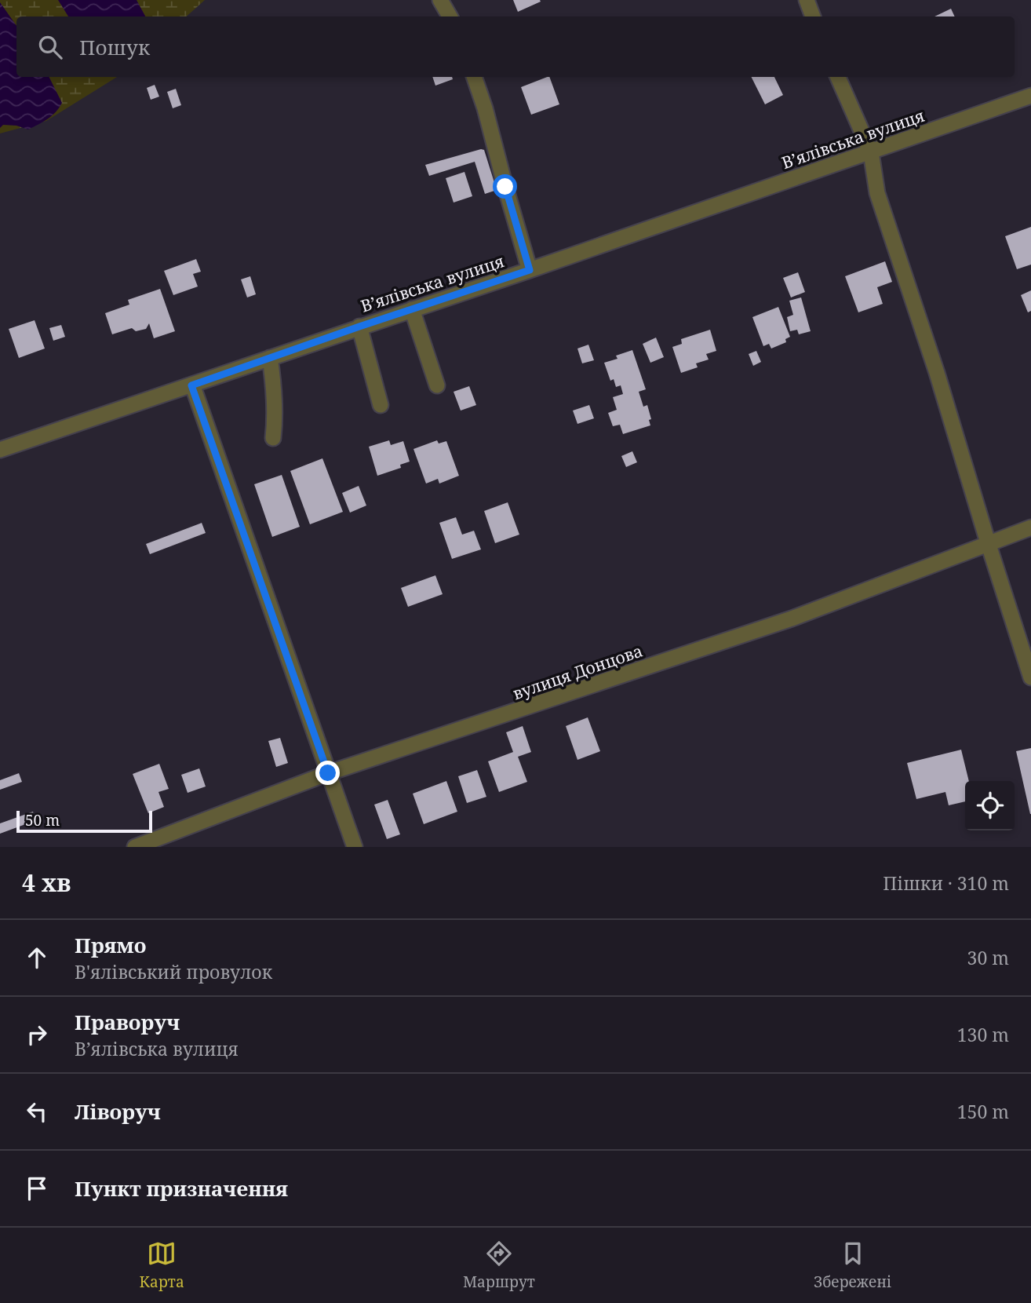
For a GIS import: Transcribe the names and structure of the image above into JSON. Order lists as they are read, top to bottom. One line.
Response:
{"streets":{"street":["В’ялівська вулиця","вулиця Донцова"]},"scale_bar":"50 m","page":{"search":"Пошук","scale":"50 m","heading":["4 хв","Пішки · 310 m"],"list":[["Прямо","В'ялівський провулок","30 m"],["Праворуч","В’ялівська вулиця","130 m"],["Ліворуч","150 m"],"Пункт призначення"],"nav":["Карта","Маршрут","Збережені"]}}
